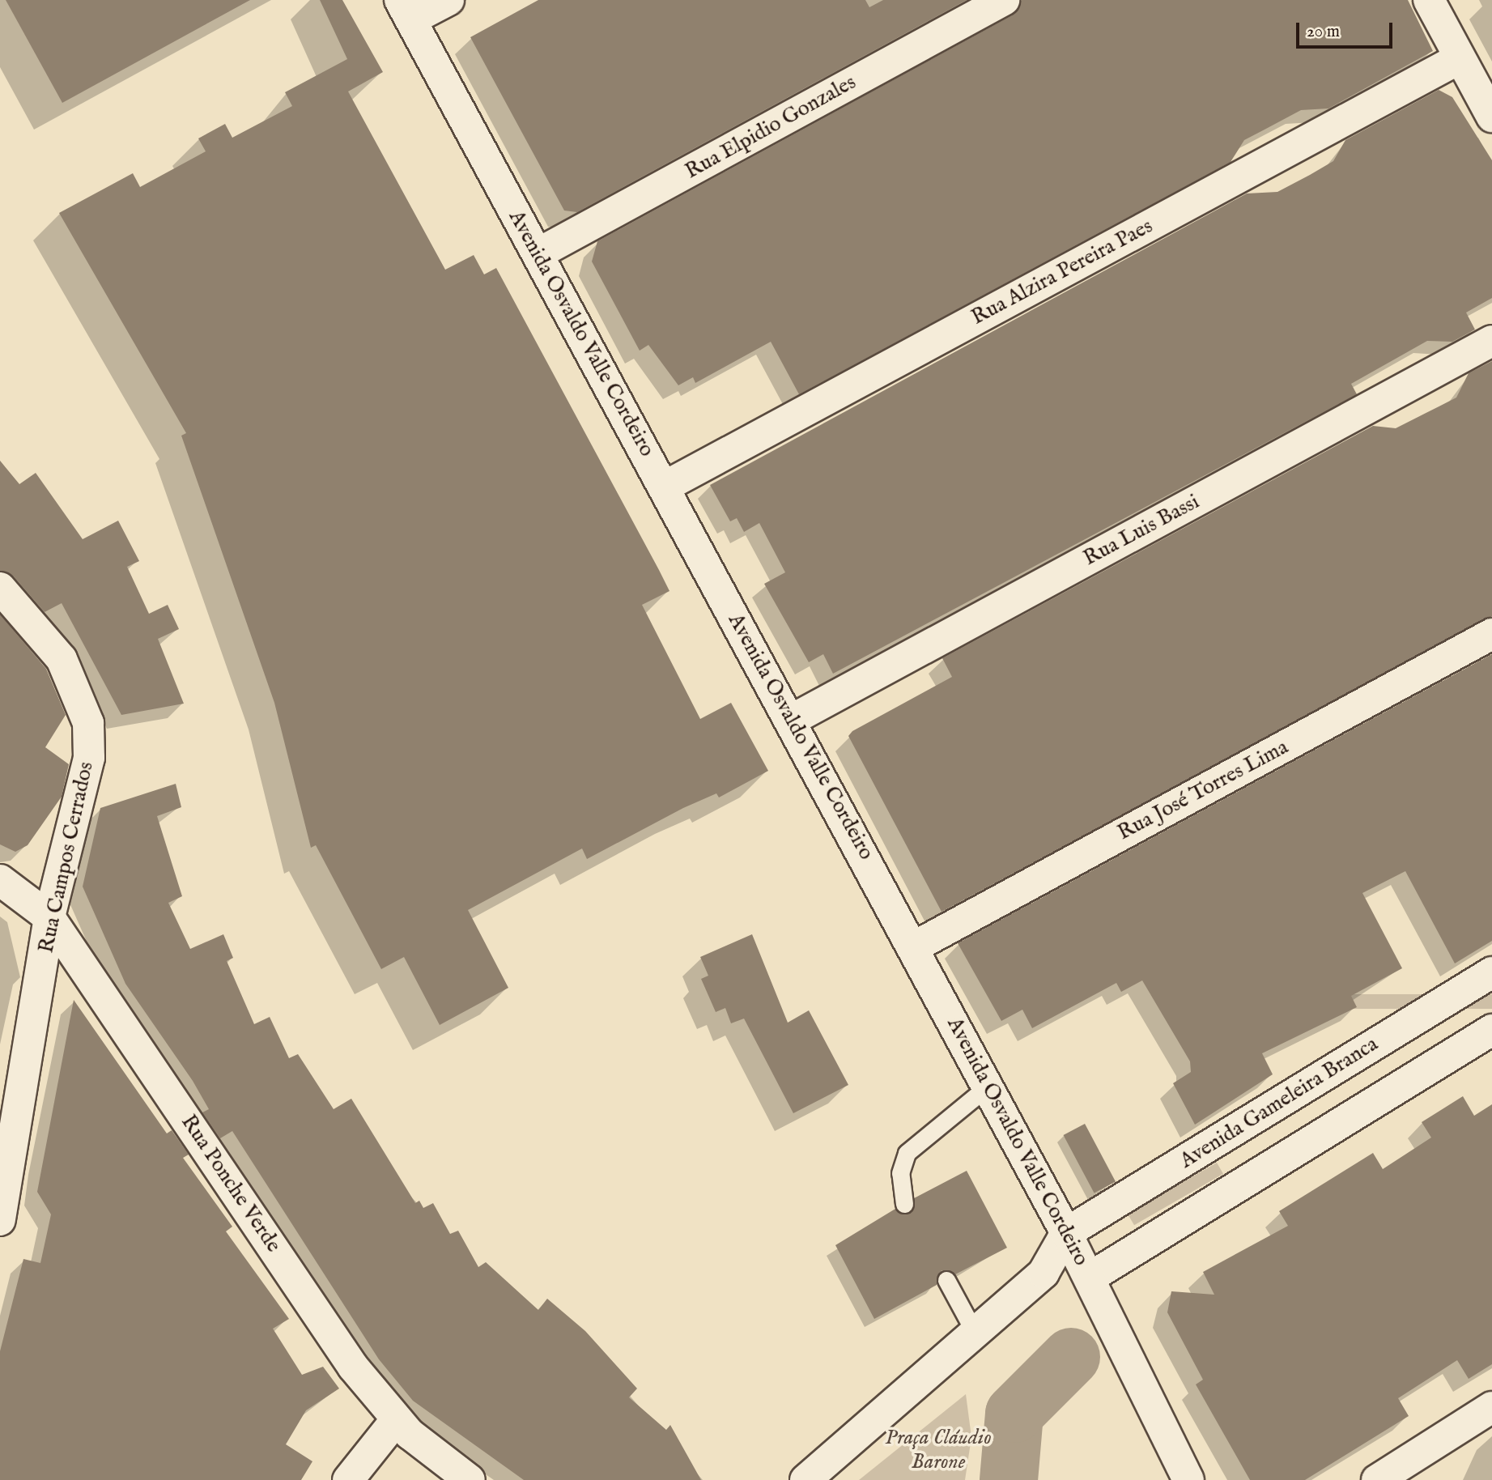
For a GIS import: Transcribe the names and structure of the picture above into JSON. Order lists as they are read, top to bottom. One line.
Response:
{"streets":{"street":["Rua Elpidio Gonzales","Rua Alzira Pereira Paes","Avenida Osvaldo Valle Cordeiro","Rua Luis Bassi","Rua José Torres Lima","Rua Campos Cerrados","Avenida Gameleira Branca","Rua Ponche Verde"]},"crossings":[["Rua Elpidio Gonzales","Avenida Osvaldo Valle Cordeiro"],["Rua Alzira Pereira Paes","Avenida Osvaldo Valle Cordeiro"],["Avenida Osvaldo Valle Cordeiro","Rua Luis Bassi"],["Avenida Osvaldo Valle Cordeiro","Rua José Torres Lima"],["Avenida Osvaldo Valle Cordeiro","Avenida Gameleira Branca"],["Rua Campos Cerrados","Rua Ponche Verde"]],"parks":["Praça Cláudio Barone"],"scale_bar":"20 m"}
